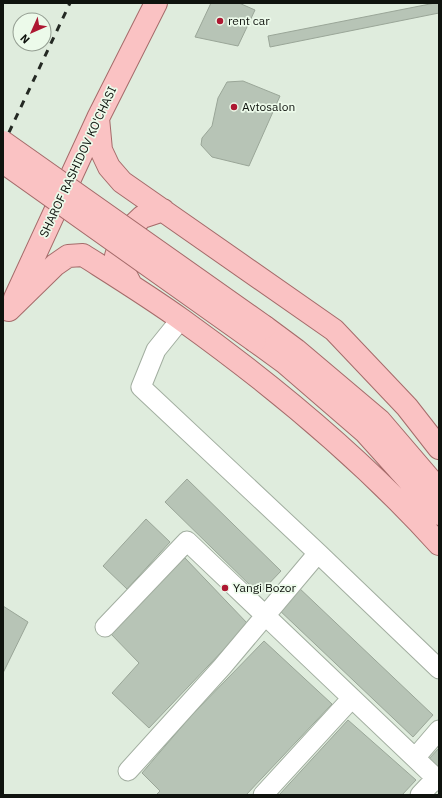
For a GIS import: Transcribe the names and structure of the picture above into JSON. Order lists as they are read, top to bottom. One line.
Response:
{"streets":{"main road":["SHAROF RASHIDOV KO'CHASI"]},"places":["rent car","Avtosalon","Yangi Bozor"],"north":"bottom left"}
